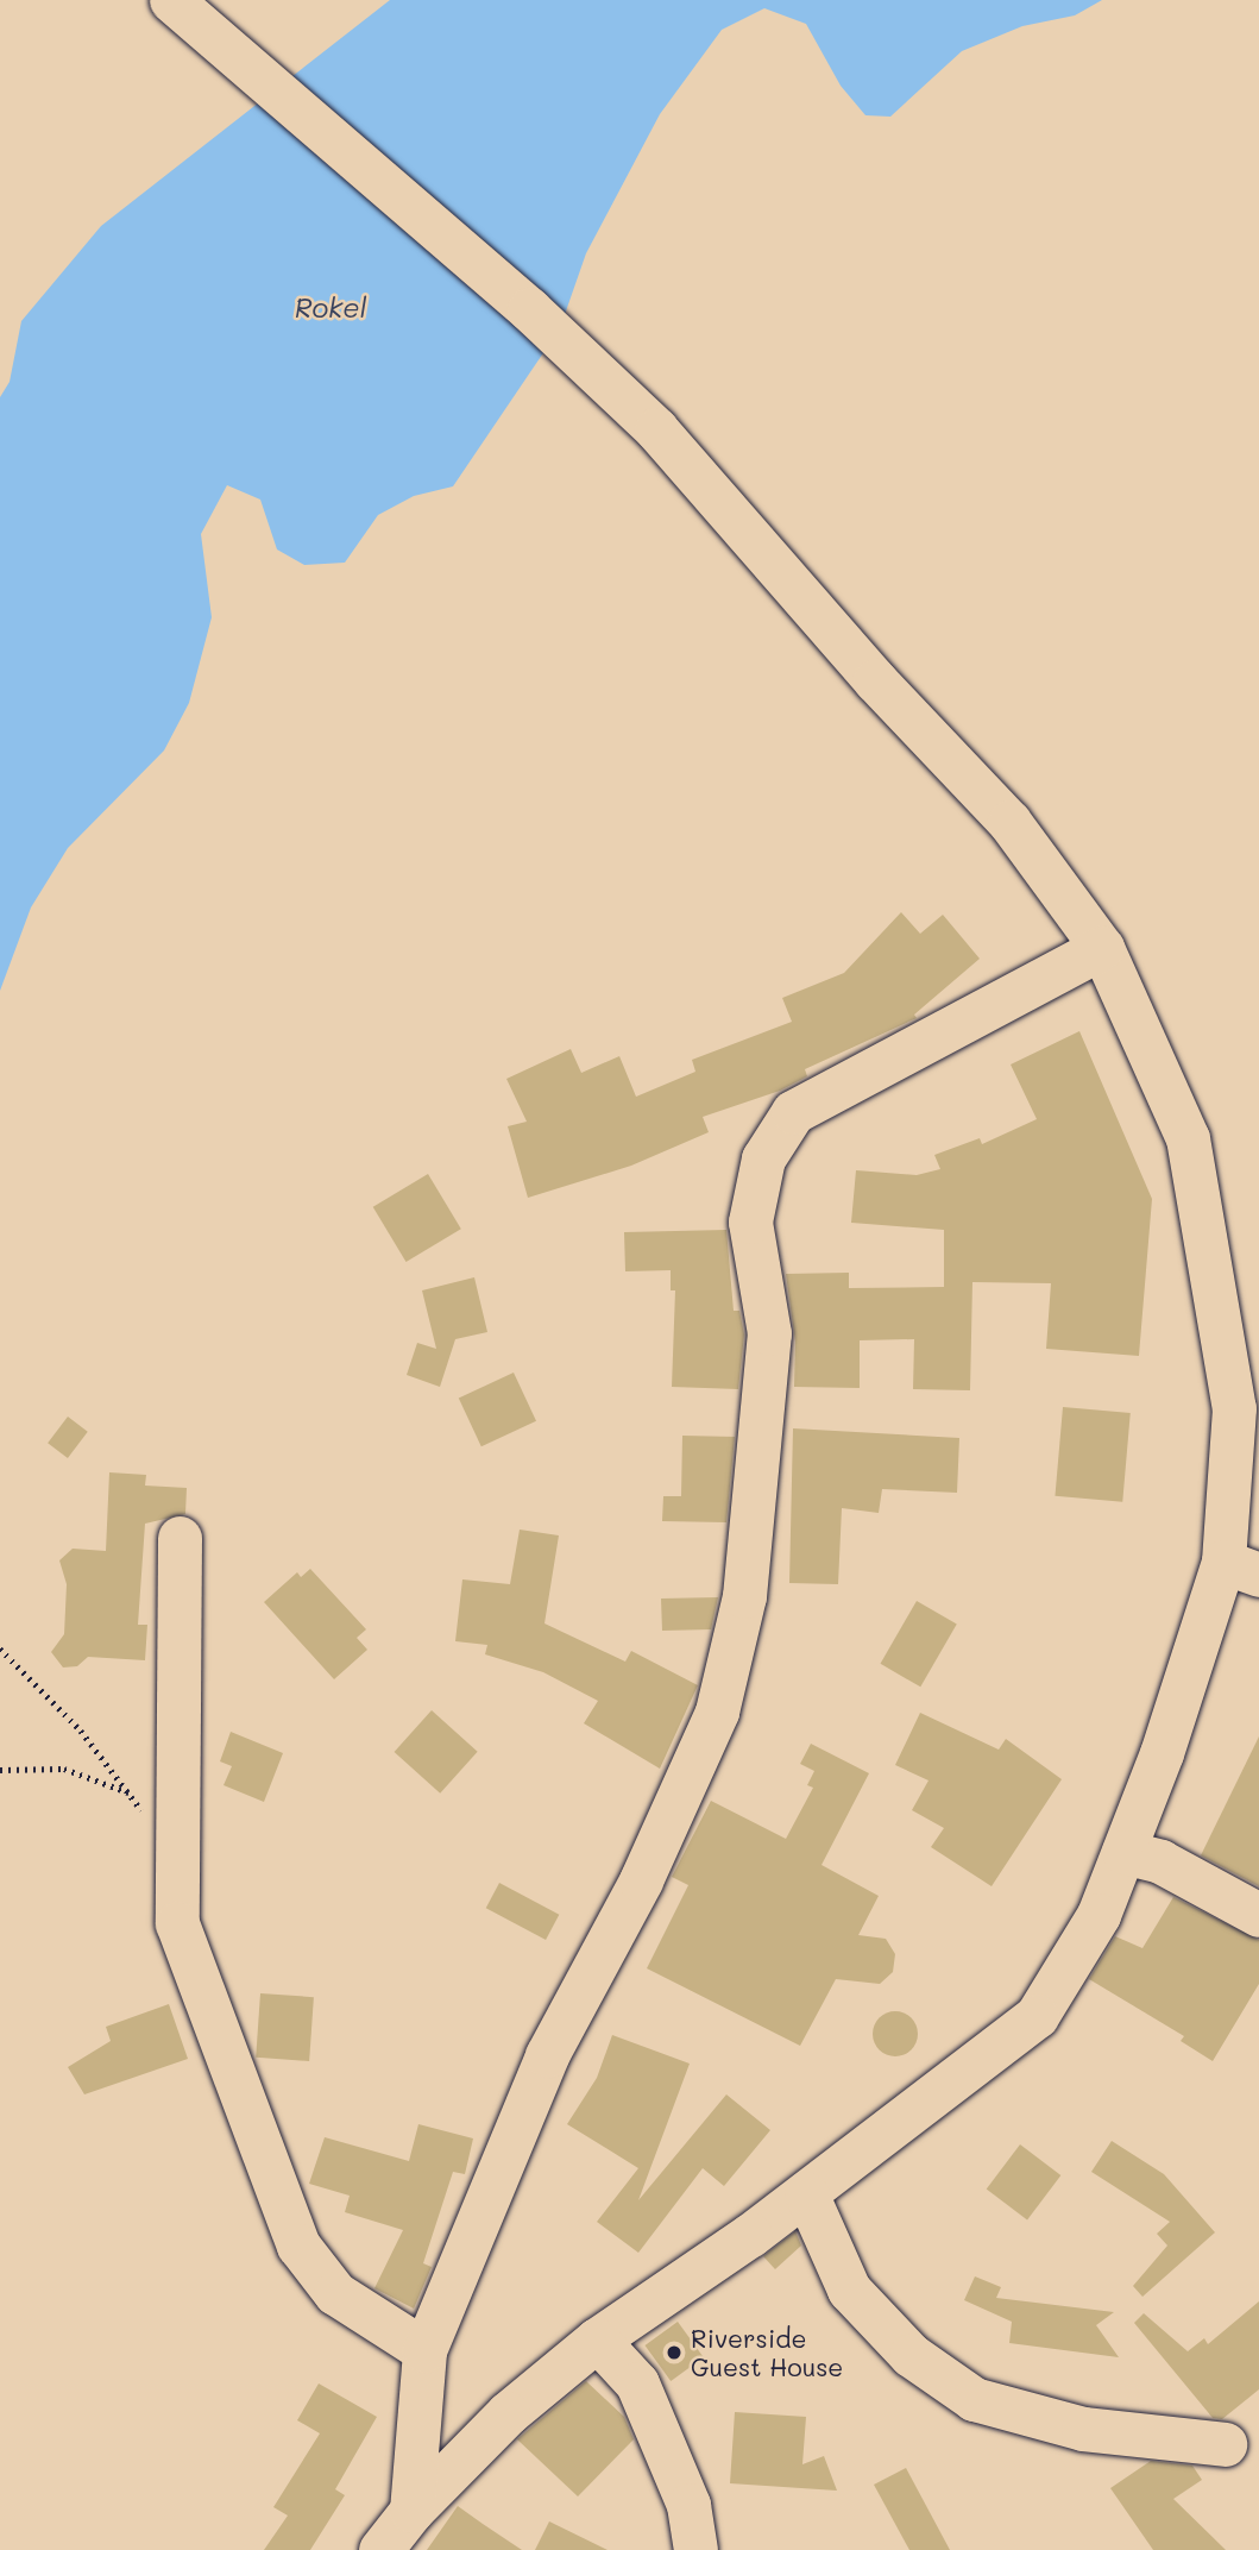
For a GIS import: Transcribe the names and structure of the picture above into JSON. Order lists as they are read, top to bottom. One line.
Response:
{"water":["Rokel"],"places":["Riverside Guest House"]}
